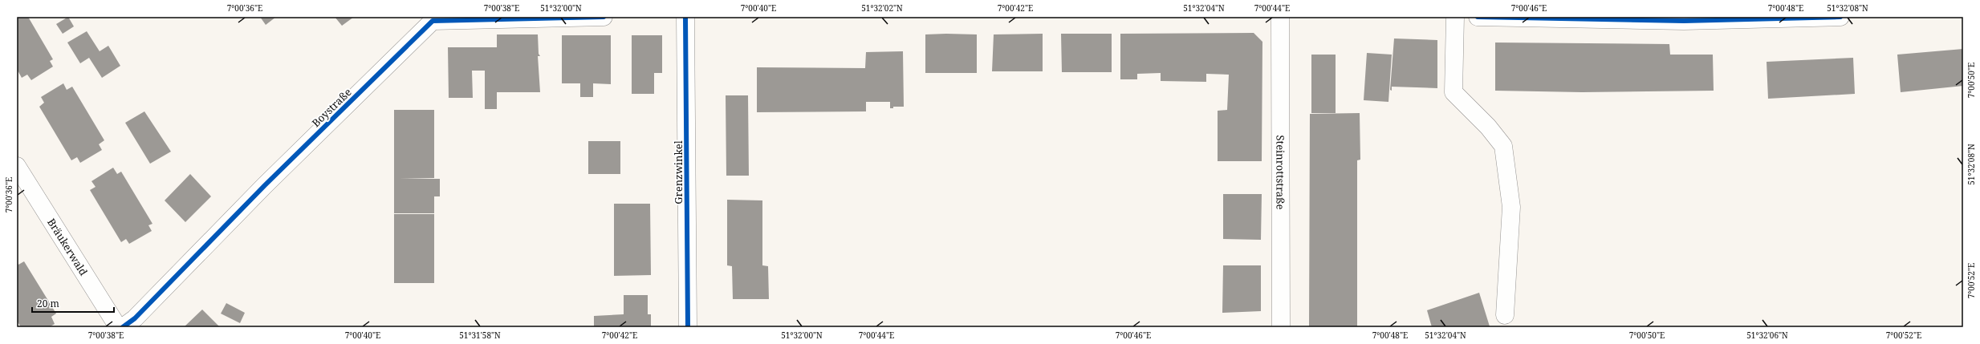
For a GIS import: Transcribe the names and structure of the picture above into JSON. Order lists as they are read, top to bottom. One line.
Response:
{"streets":{"street":["Boystraße","Steinrottstraße","Grenzwinkel","Bräukerwald"]},"scale_bar":"20 m","coordinates":["7°00'36\"E","7°00'38\"E","51°32'00\"N","7°00'40\"E","51°32'02\"N","7°00'42\"E","51°32'04\"N","7°00'44\"E","7°00'46\"E","7°00'48\"E","51°32'08\"N","7°00'50\"E","7°00'52\"E","51°31'58\"N","51°32'06\"N"]}
